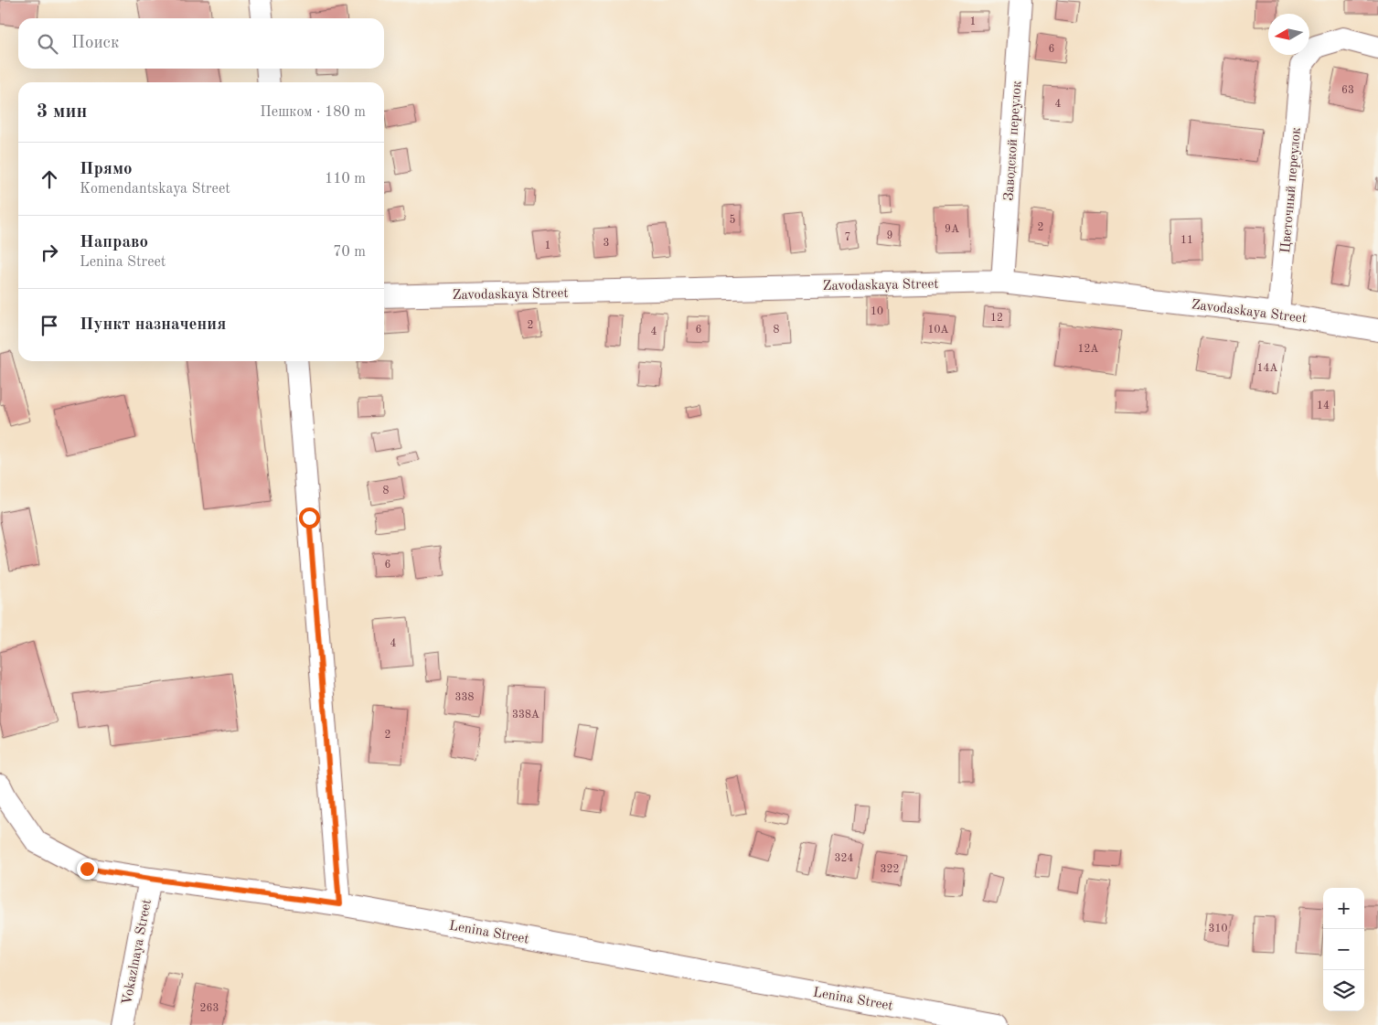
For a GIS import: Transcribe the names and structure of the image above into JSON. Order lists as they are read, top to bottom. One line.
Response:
{"streets":{"street":["Заводской переулок","Цветочный переулок","Zavodaskaya Street","Lenina Street","Vokazlnaya Street"]},"crossings":[["Заводской переулок","Zavodaskaya Street"],["Цветочный переулок","Zavodaskaya Street"],["Lenina Street","Vokazlnaya Street"]],"house_numbers":["1","6","63","4","5","2","9А","9","7","11","3","1","10","12","2","6","8","10А","4","12А","14А","14","8","6","4","338","338А","2","324","322","310","263"],"north":"left","page":{"search":"Поиск","heading":["3 мин","Пешком · 180 m"],"list":[["Прямо","Komendantskaya Street","110 m"],["Направо","Lenina Street","70 m"],"Пункт назначения"],"map_buttons":["+","−"]}}
